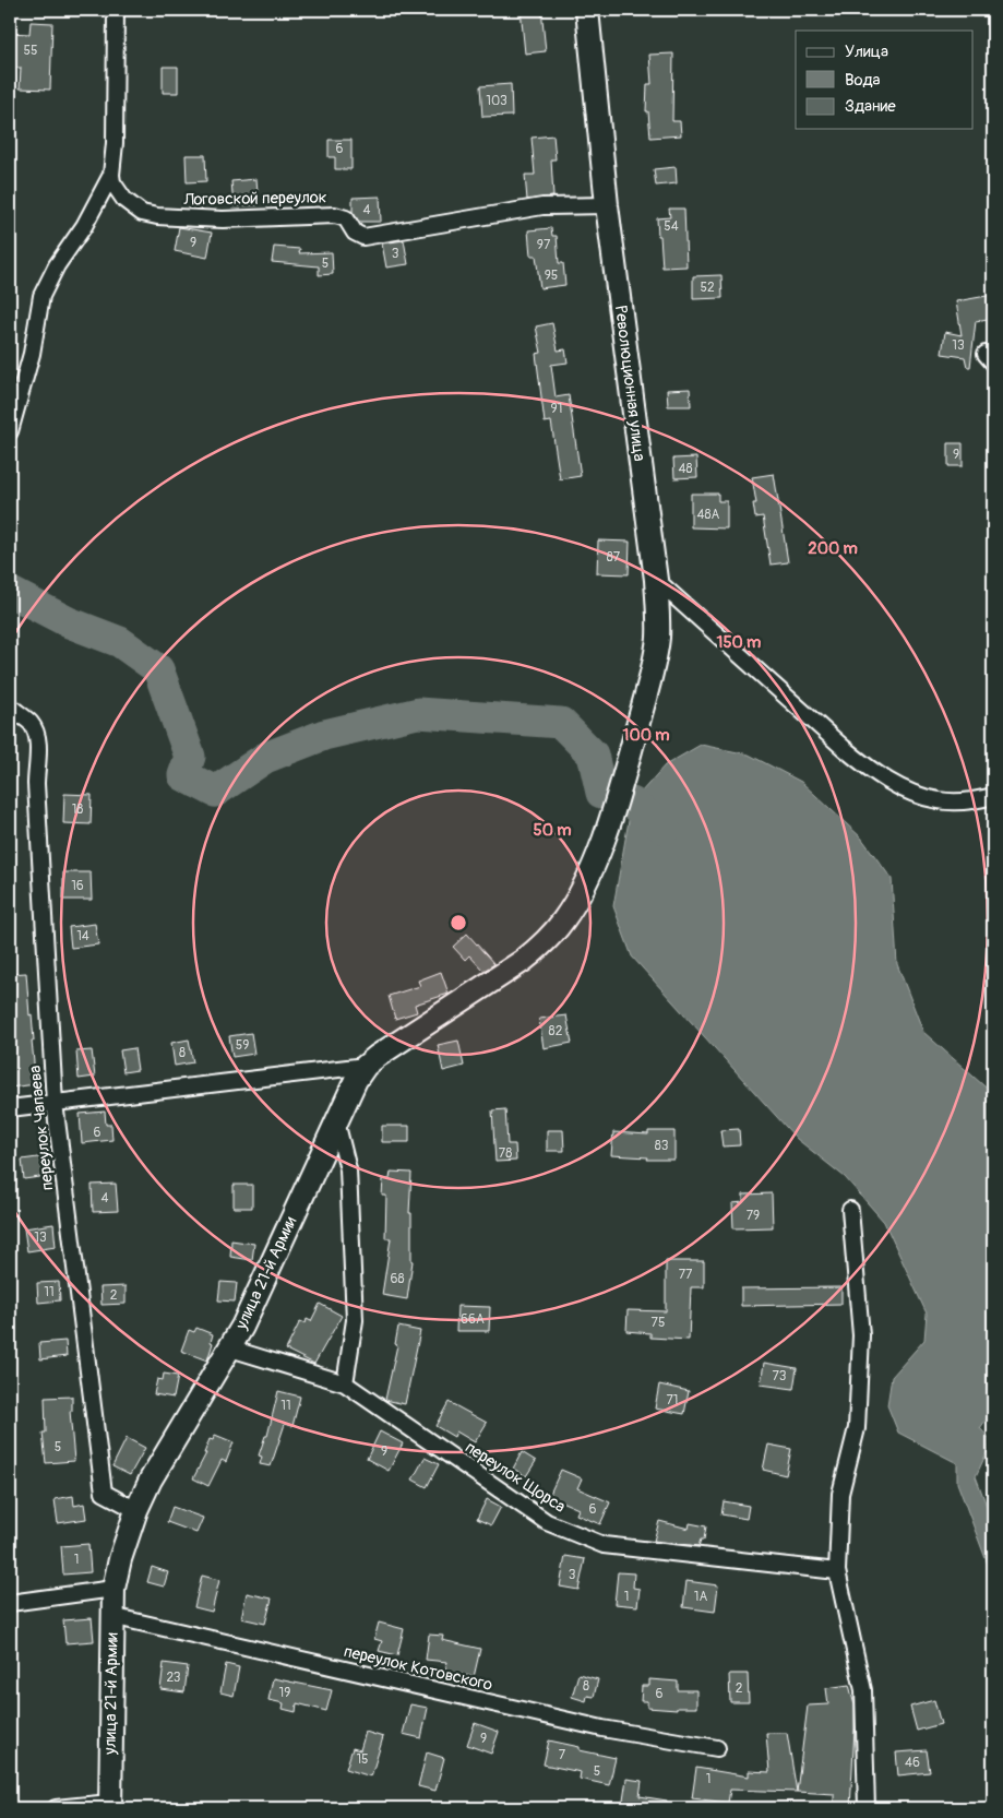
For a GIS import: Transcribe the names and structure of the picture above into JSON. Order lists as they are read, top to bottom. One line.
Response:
{"streets":{"main road":["Революционная улица","улица 21-й Армии"],"street":["Логовской переулок","переулок Чапаева","переулок Щорса","переулок Котовского"]},"crossings":[["Логовской переулок","Революционная улица"],["Революционная улица","улица 21-й Армии"],["переулок Чапаева","улица 21-й Армии"],["улица 21-й Армии","переулок Щорса"],["улица 21-й Армии","переулок Котовского"]],"house_numbers":["55","103","6","4","54","9","97","3","5","95","52","13","91","9","48","48А","87","18","16","14","82","59","8","6","83","78","4","79","13","77","68","11","2","66А","75","73","71","11","5","9","6","1","3","1","1А","23","8","2","19","6","9","7","15","46","5","1"],"legend":["Улица","Вода","Здание"],"rings":["200 m","150 m","100 m","50 m"]}
